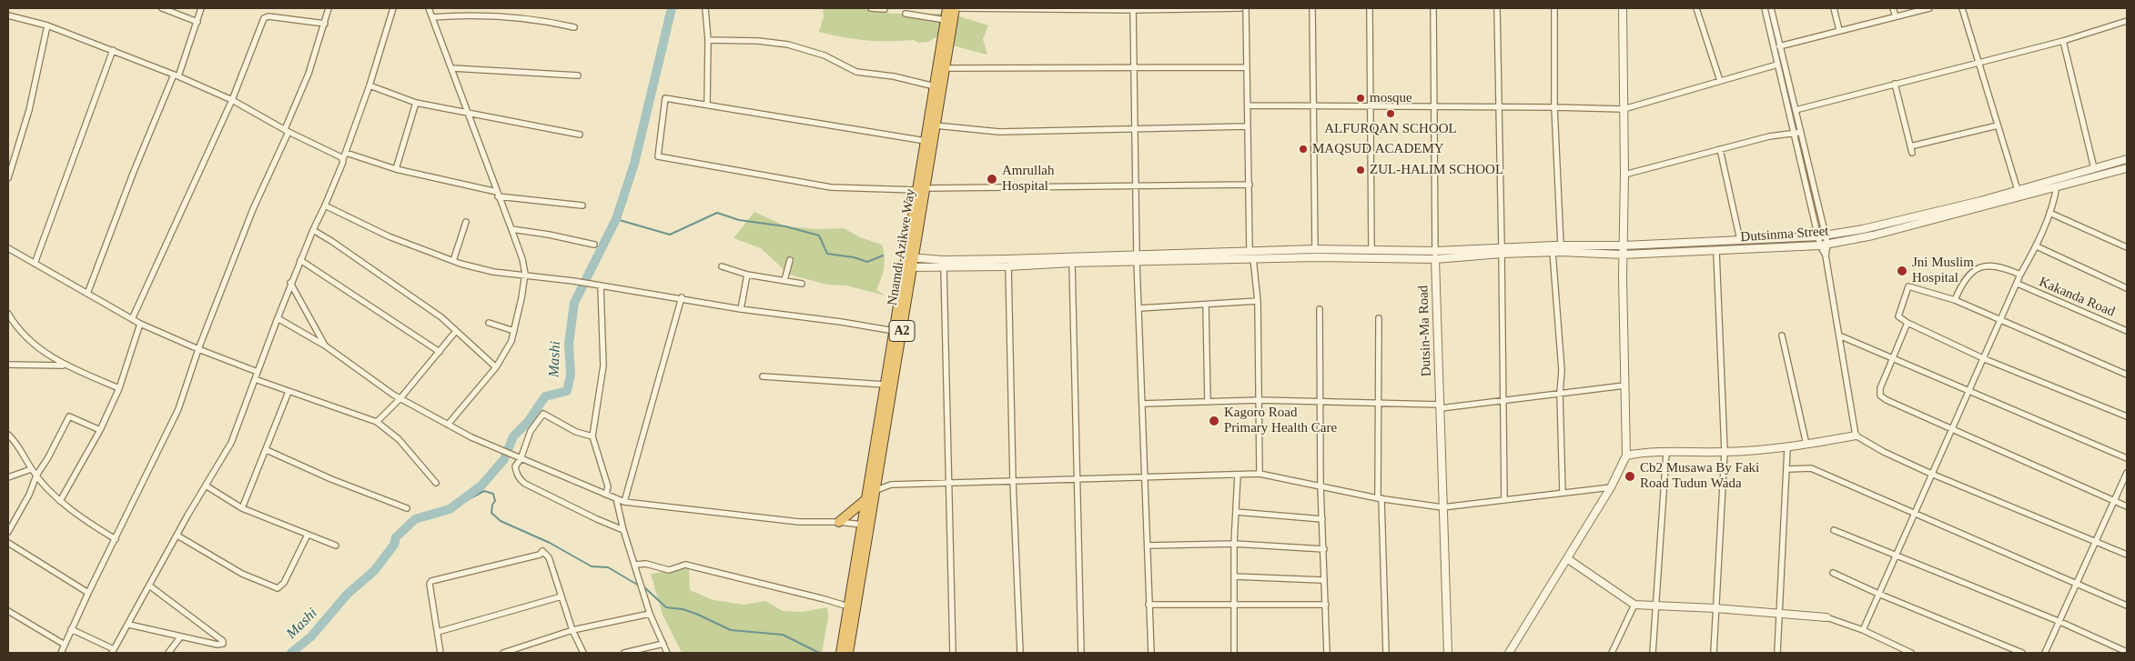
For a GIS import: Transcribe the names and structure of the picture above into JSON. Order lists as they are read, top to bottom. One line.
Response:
{"streets":{"highway":["Nnamdi Azikwe Way","A2"],"street":["Dutsinma Street","Kakanda Road","Dutsin-Ma Road"]},"crossings":[["Dutsinma Street","Dutsin-Ma Road"]],"water":["Mashi"],"places":["mosque","ALFURQAN SCHOOL","MAQSUD ACADEMY","ZUL-HALIM SCHOOL","Amrullah Hospital","Jni Muslim Hospital","Kagoro Road Primary Health Care","Cb2 Musawa By Faki Road Tudun Wada"]}
